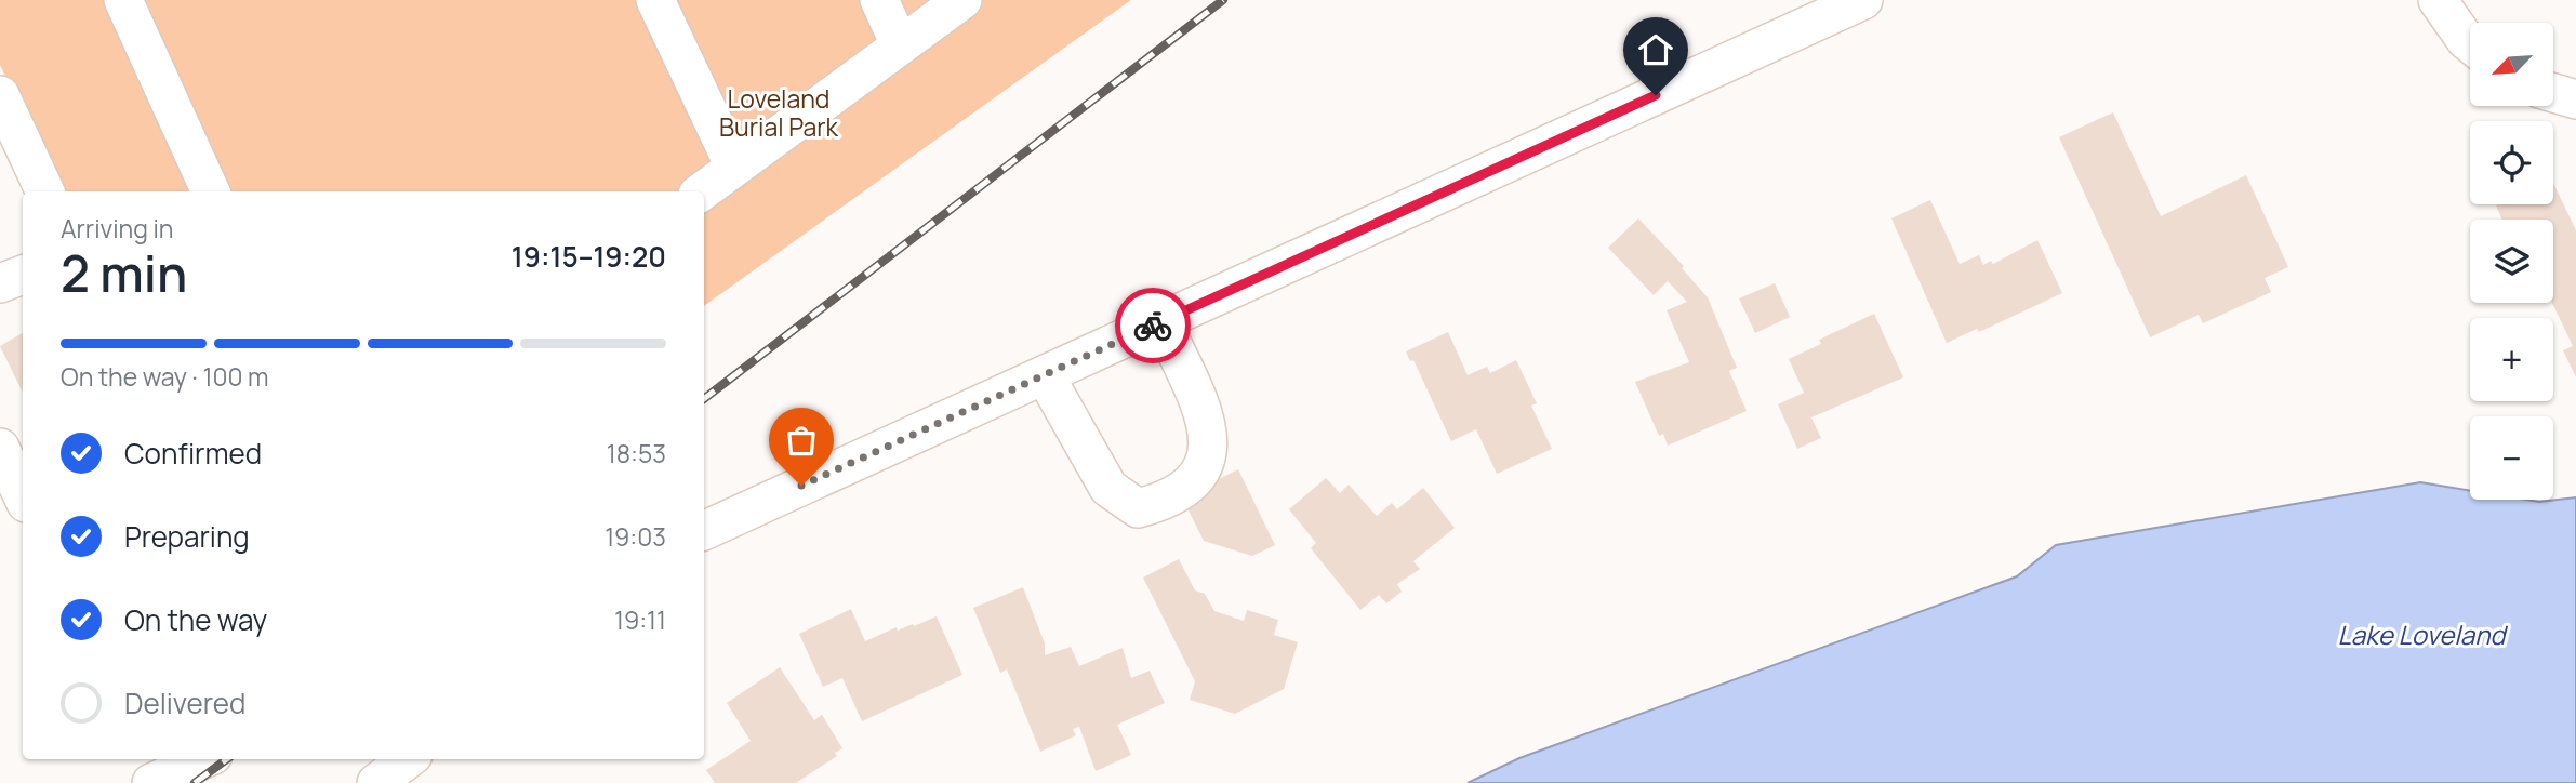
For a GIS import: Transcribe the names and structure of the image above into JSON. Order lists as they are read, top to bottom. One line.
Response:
{"water":["Lake Loveland"],"parks":["Loveland Burial Park"],"north":"bottom left","page":{"map_buttons":["+","−"],"heading":["2 min","Arriving in","19:15–19:20"],"bar":"On the way · 100 m","list":[["Confirmed","18:53"],["Preparing","19:03"],["On the way","19:11"],"Delivered"]}}
